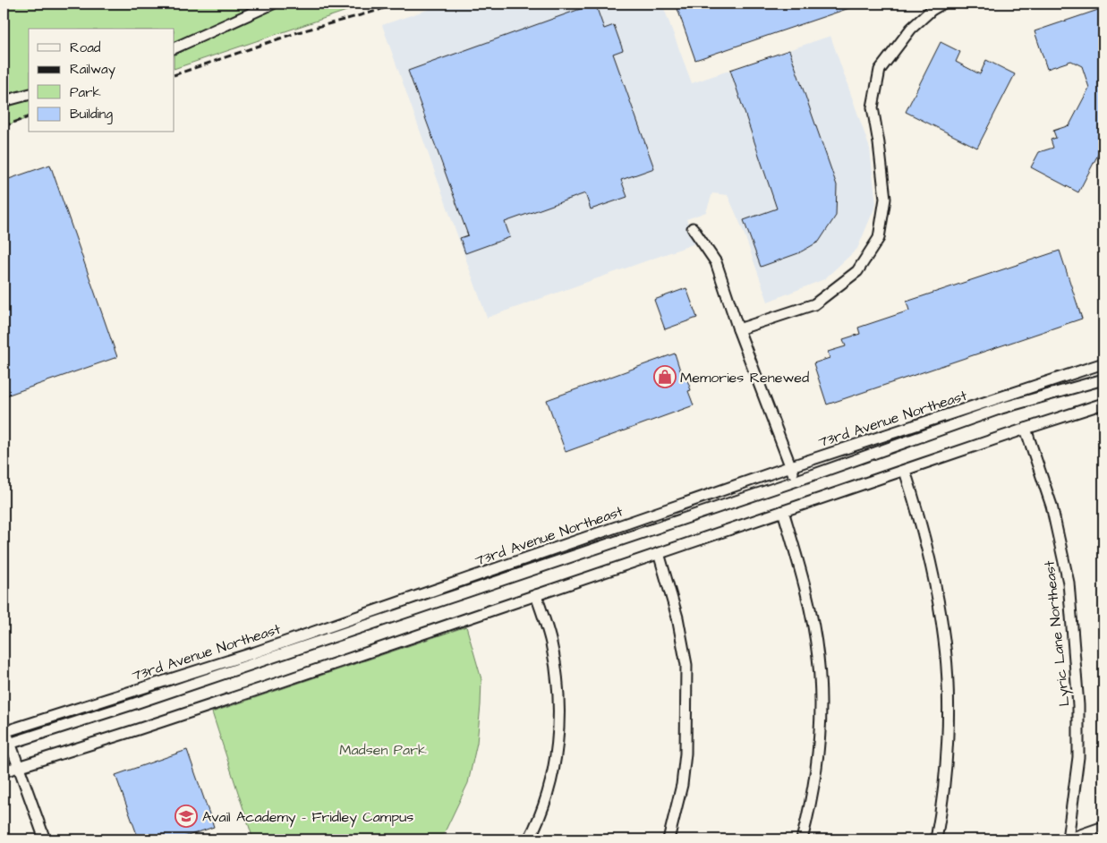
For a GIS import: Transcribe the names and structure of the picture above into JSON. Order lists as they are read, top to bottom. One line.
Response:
{"streets":{"street":["73rd Avenue Northeast","Lyric Lane Northeast"]},"parks":["Madsen Park"],"places":{"shop":["Memories Renewed"],"school or university":["Avail Academy - Fridley Campus"]},"legend":["Road","Railway","Park","Building"]}
